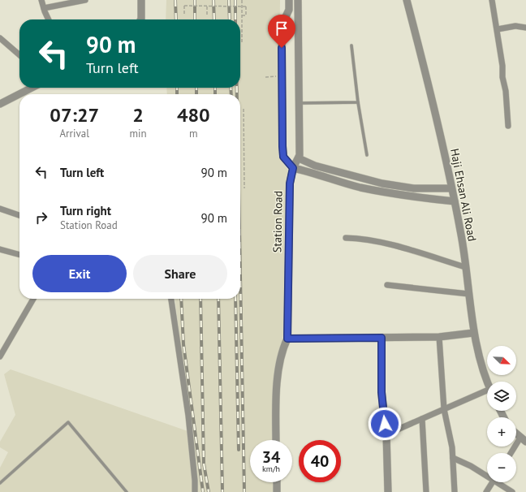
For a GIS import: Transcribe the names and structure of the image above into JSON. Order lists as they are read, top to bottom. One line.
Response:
{"streets":{"street":["Haji Ehsan Ali Road","Station Road"]},"north":"bottom right","page":{"turn":["90 m","Turn left"],"eta":["07:27","Arrival","2","min","480","m"],"list":[{"name":"Turn left","value":"90 m"},{"name":"Turn right","note":"Station Road","value":"90 m"}],"buttons":["Exit","Share"],"map_buttons":["+","−"],"speed":"34 km/h","limit":"40"}}
